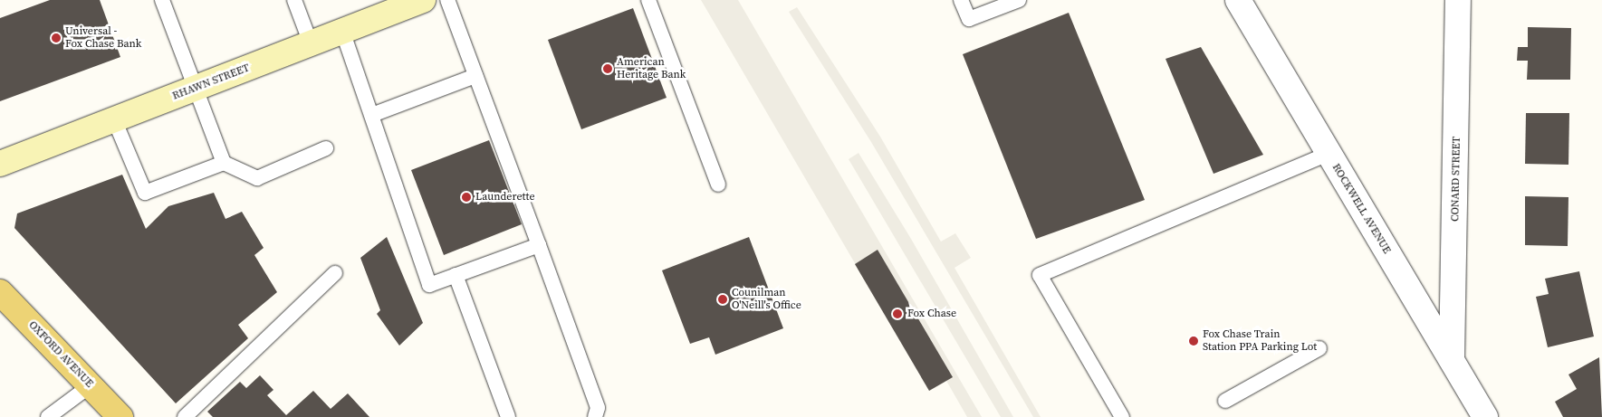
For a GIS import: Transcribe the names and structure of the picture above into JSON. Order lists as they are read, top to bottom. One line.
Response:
{"streets":{"main road":["RHAWN STREET","OXFORD AVENUE"],"street":["CONARD STREET","ROCKWELL AVENUE"]},"crossings":[["CONARD STREET","ROCKWELL AVENUE"]],"places":["Universal - Fox Chase Bank","American Heritage Bank","Launderette","Counilman O'Neill's Office","Fox Chase","Fox Chase Train Station PPA Parking Lot"]}
